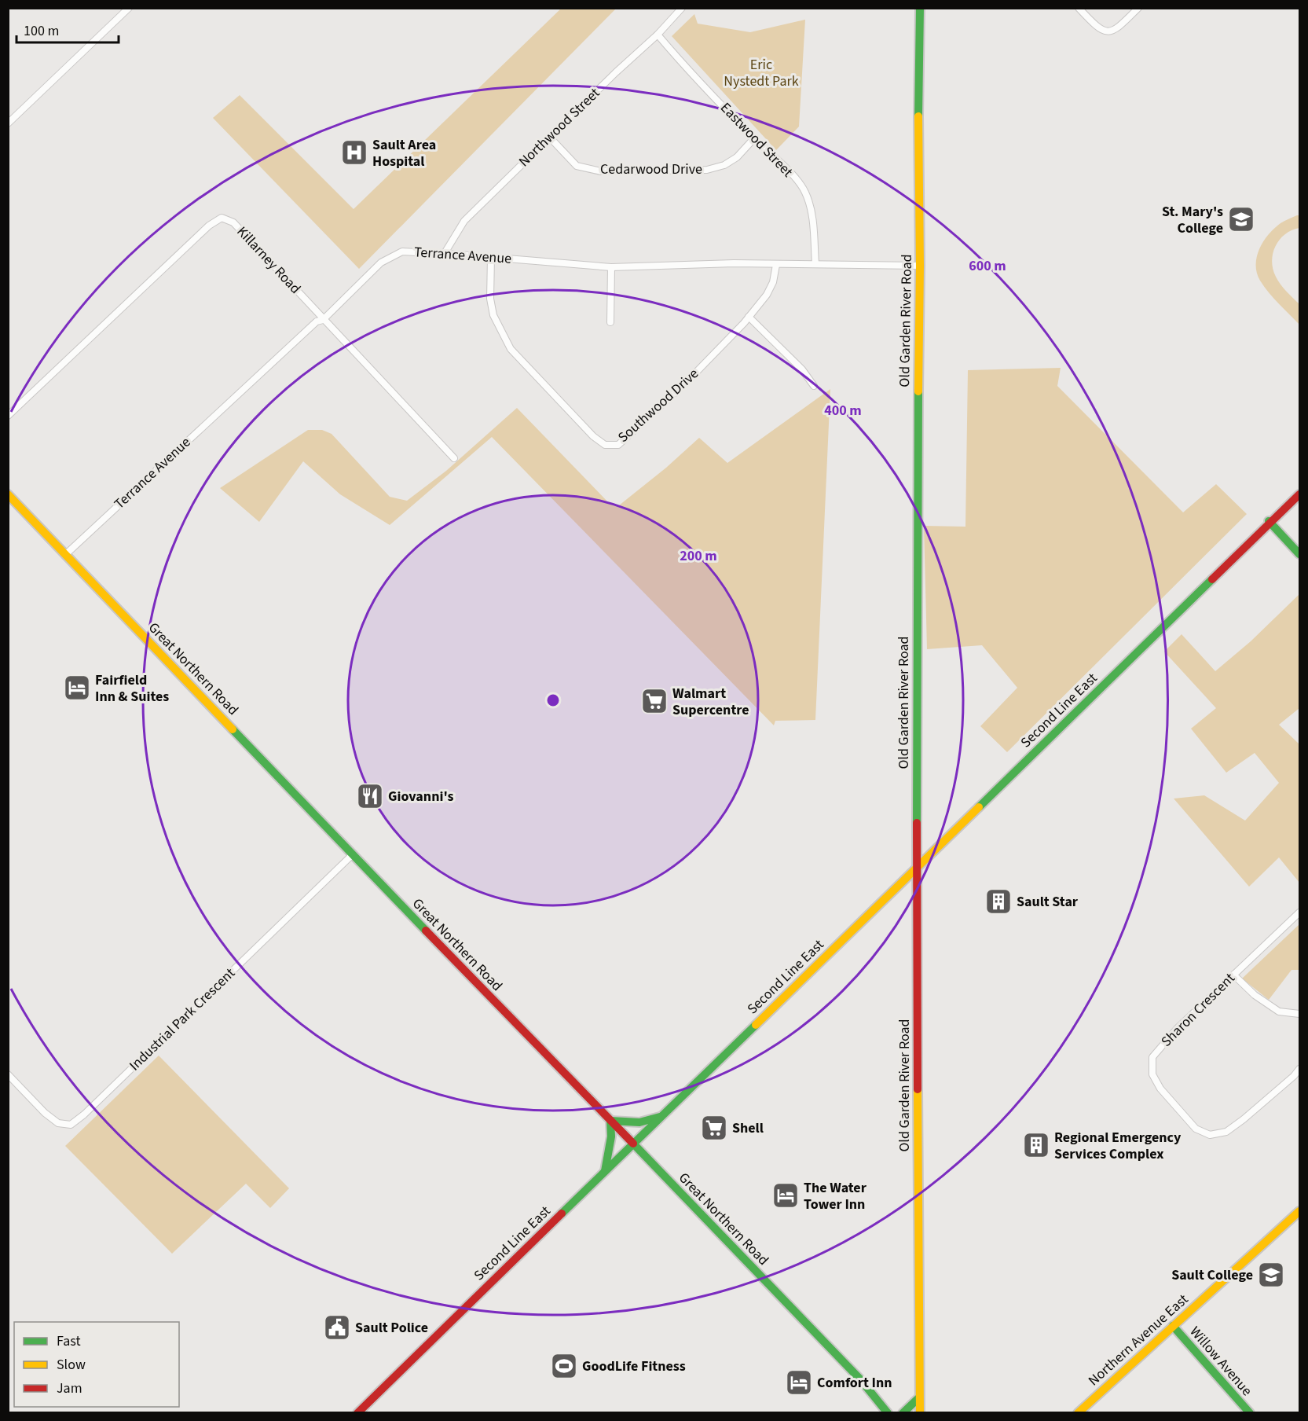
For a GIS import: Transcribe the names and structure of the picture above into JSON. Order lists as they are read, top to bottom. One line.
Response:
{"streets":{"main road":["Old Garden River Road","Great Northern Road","Second Line East","Northern Avenue East","Willow Avenue"],"street":["Northwood Street","Eastwood Street","Cedarwood Drive","Terrance Avenue","Killarney Road","Southwood Drive","Sharon Crescent","Industrial Park Crescent"]},"crossings":[["Northwood Street","Eastwood Street"],["Northwood Street","Cedarwood Drive"],["Northwood Street","Terrance Avenue"],["Eastwood Street","Cedarwood Drive"],["Eastwood Street","Terrance Avenue"],["Terrance Avenue","Killarney Road"],["Terrance Avenue","Old Garden River Road"],["Terrance Avenue","Southwood Drive"],["Terrance Avenue","Great Northern Road"],["Old Garden River Road","Second Line East"],["Great Northern Road","Second Line East"],["Great Northern Road","Industrial Park Crescent"],["Northern Avenue East","Willow Avenue"]],"parks":["Eric Nystedt Park"],"places":{"hospital":["Sault Area Hospital"],"school or university":["St. Mary's College","Sault College"],"hotel":["Fairfield Inn & Suites","The Water Tower Inn","Comfort Inn"],"supermarket":["Walmart Supercentre","Shell"],"restaurant":["Giovanni's"],"building":["Sault Star","Regional Emergency Services Complex"],"public building":["Sault Police"],"sports":["GoodLife Fitness"]},"legend":["Fast","Slow","Jam"],"scale_bar":"100 m","rings":["600 m","400 m","200 m"]}
